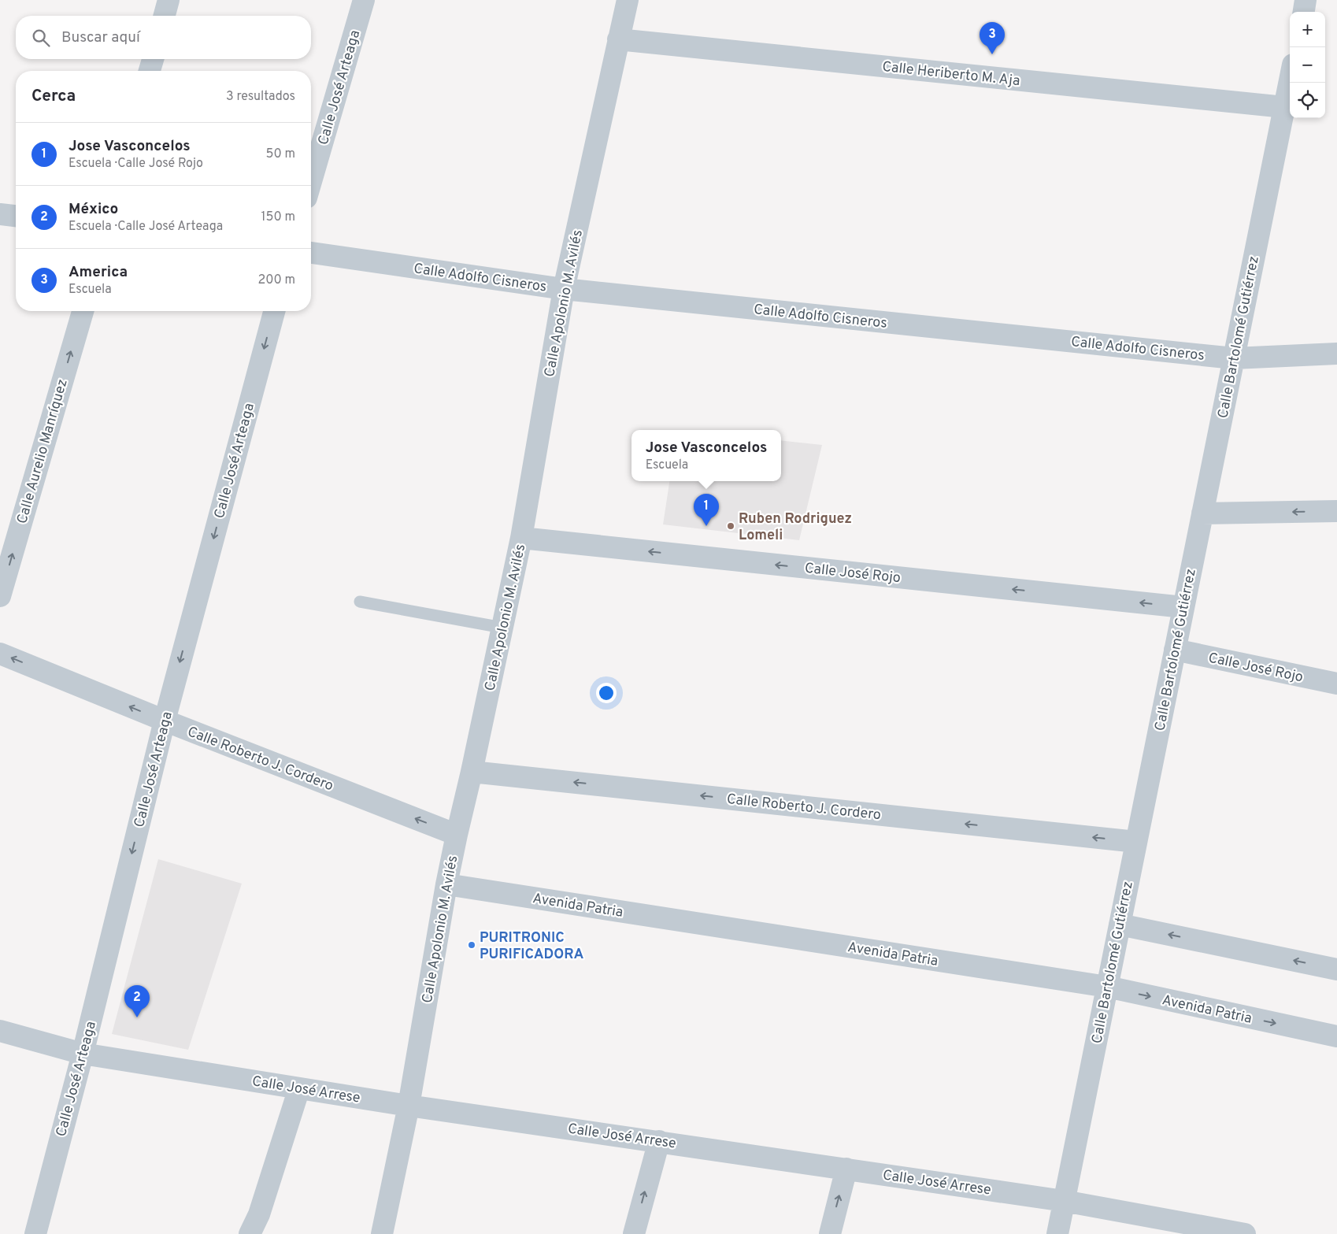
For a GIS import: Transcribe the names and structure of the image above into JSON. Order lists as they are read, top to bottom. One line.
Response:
{"streets":{"street":["Calle Heriberto M. Aja","Calle José Arteaga","Calle Adolfo Cisneros","Calle Apolonio M. Avilés","Calle Bartolomé Gutiérrez","Calle Aurelio Manríquez","Calle José Rojo","Calle Roberto J. Cordero","Avenida Patria","Calle José Arrese"]},"crossings":[["Calle Heriberto M. Aja","Calle Apolonio M. Avilés"],["Calle Heriberto M. Aja","Calle Bartolomé Gutiérrez"],["Calle José Arteaga","Calle Roberto J. Cordero"],["Calle José Arteaga","Calle José Arrese"],["Calle Adolfo Cisneros","Calle Apolonio M. Avilés"],["Calle Adolfo Cisneros","Calle Bartolomé Gutiérrez"],["Calle Apolonio M. Avilés","Calle José Rojo"],["Calle Apolonio M. Avilés","Calle Roberto J. Cordero"],["Calle Apolonio M. Avilés","Avenida Patria"],["Calle Apolonio M. Avilés","Calle José Arrese"],["Calle Bartolomé Gutiérrez","Calle José Rojo"],["Calle Bartolomé Gutiérrez","Calle Roberto J. Cordero"],["Calle Bartolomé Gutiérrez","Avenida Patria"],["Calle Bartolomé Gutiérrez","Calle José Arrese"]],"one_way":["Calle José Arteaga","Calle Aurelio Manríquez","Calle José Rojo","Calle Roberto J. Cordero"],"places":["Ruben Rodriguez Lomeli","PURITRONIC PURIFICADORA"],"page":{"map_buttons":["+","−"],"search":"Buscar aquí","pins":["3","1","2"],"heading":["Cerca","3 resultados"],"list":[{"mark":"1","name":"Jose Vasconcelos","note":"Escuela · Calle José Rojo","value":"50 m"},{"mark":"2","name":"México","note":"Escuela · Calle José Arteaga","value":"150 m"},{"mark":"3","name":"America","note":"Escuela","value":"200 m"}],"popup":["Jose Vasconcelos","Escuela"]}}
